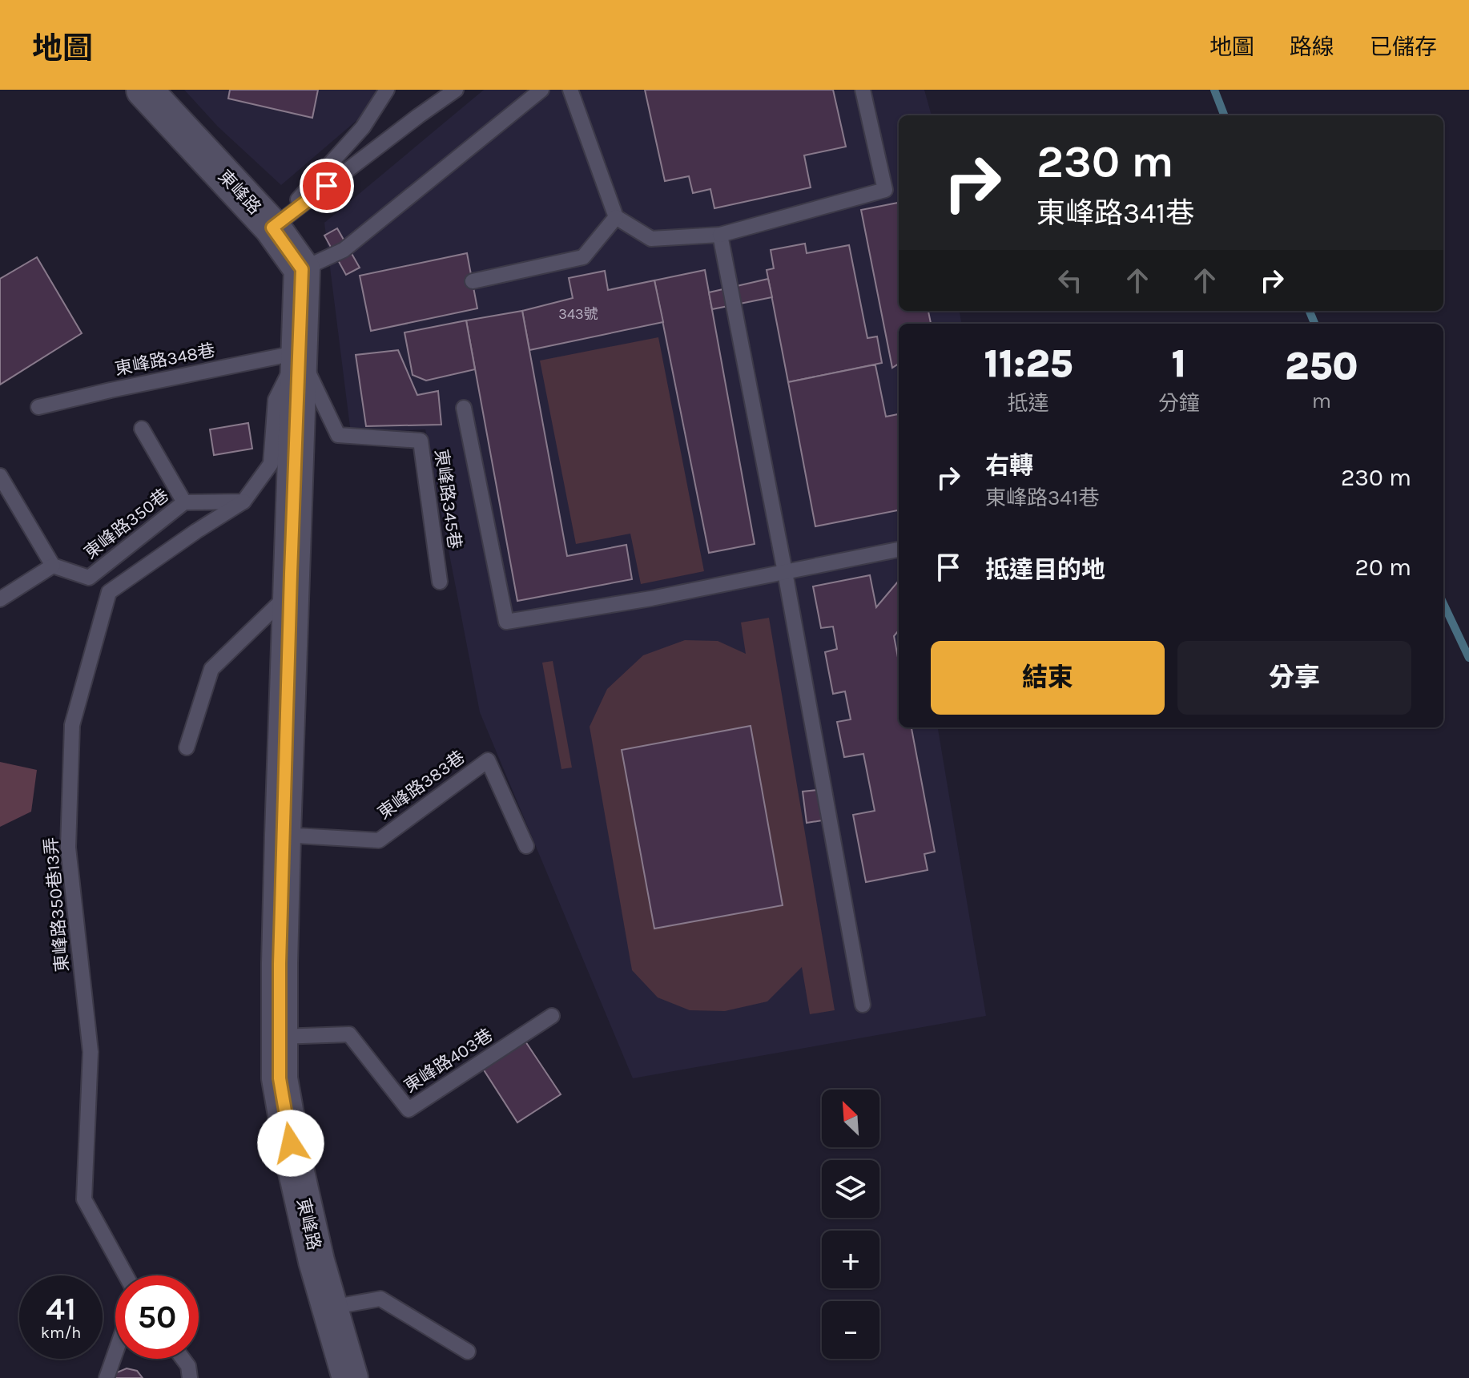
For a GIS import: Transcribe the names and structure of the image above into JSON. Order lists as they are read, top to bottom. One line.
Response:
{"streets":{"main road":["東峰路"],"lane":["東峰路348巷","東峰路345巷","東峰路350巷","東峰路383巷","東峰路350巷13弄","東峰路403巷"]},"crossings":[["東峰路","東峰路348巷"],["東峰路","東峰路345巷"],["東峰路","東峰路383巷"],["東峰路","東峰路403巷"],["東峰路348巷","東峰路345巷"],["東峰路350巷","東峰路350巷13弄"]],"house_numbers":["343號"],"north":"top left","page":{"header":"地圖","nav":["地圖","路線","已儲存"],"turn":["230 m","東峰路341巷"],"eta":["11:25","抵達","1","分鐘","250","m"],"list":[{"name":"右轉","note":"東峰路341巷","value":"230 m"},{"name":"抵達目的地","value":"20 m"}],"buttons":["結束","分享"],"map_buttons":["+","−"],"speed":"41 km/h","limit":"50"}}
